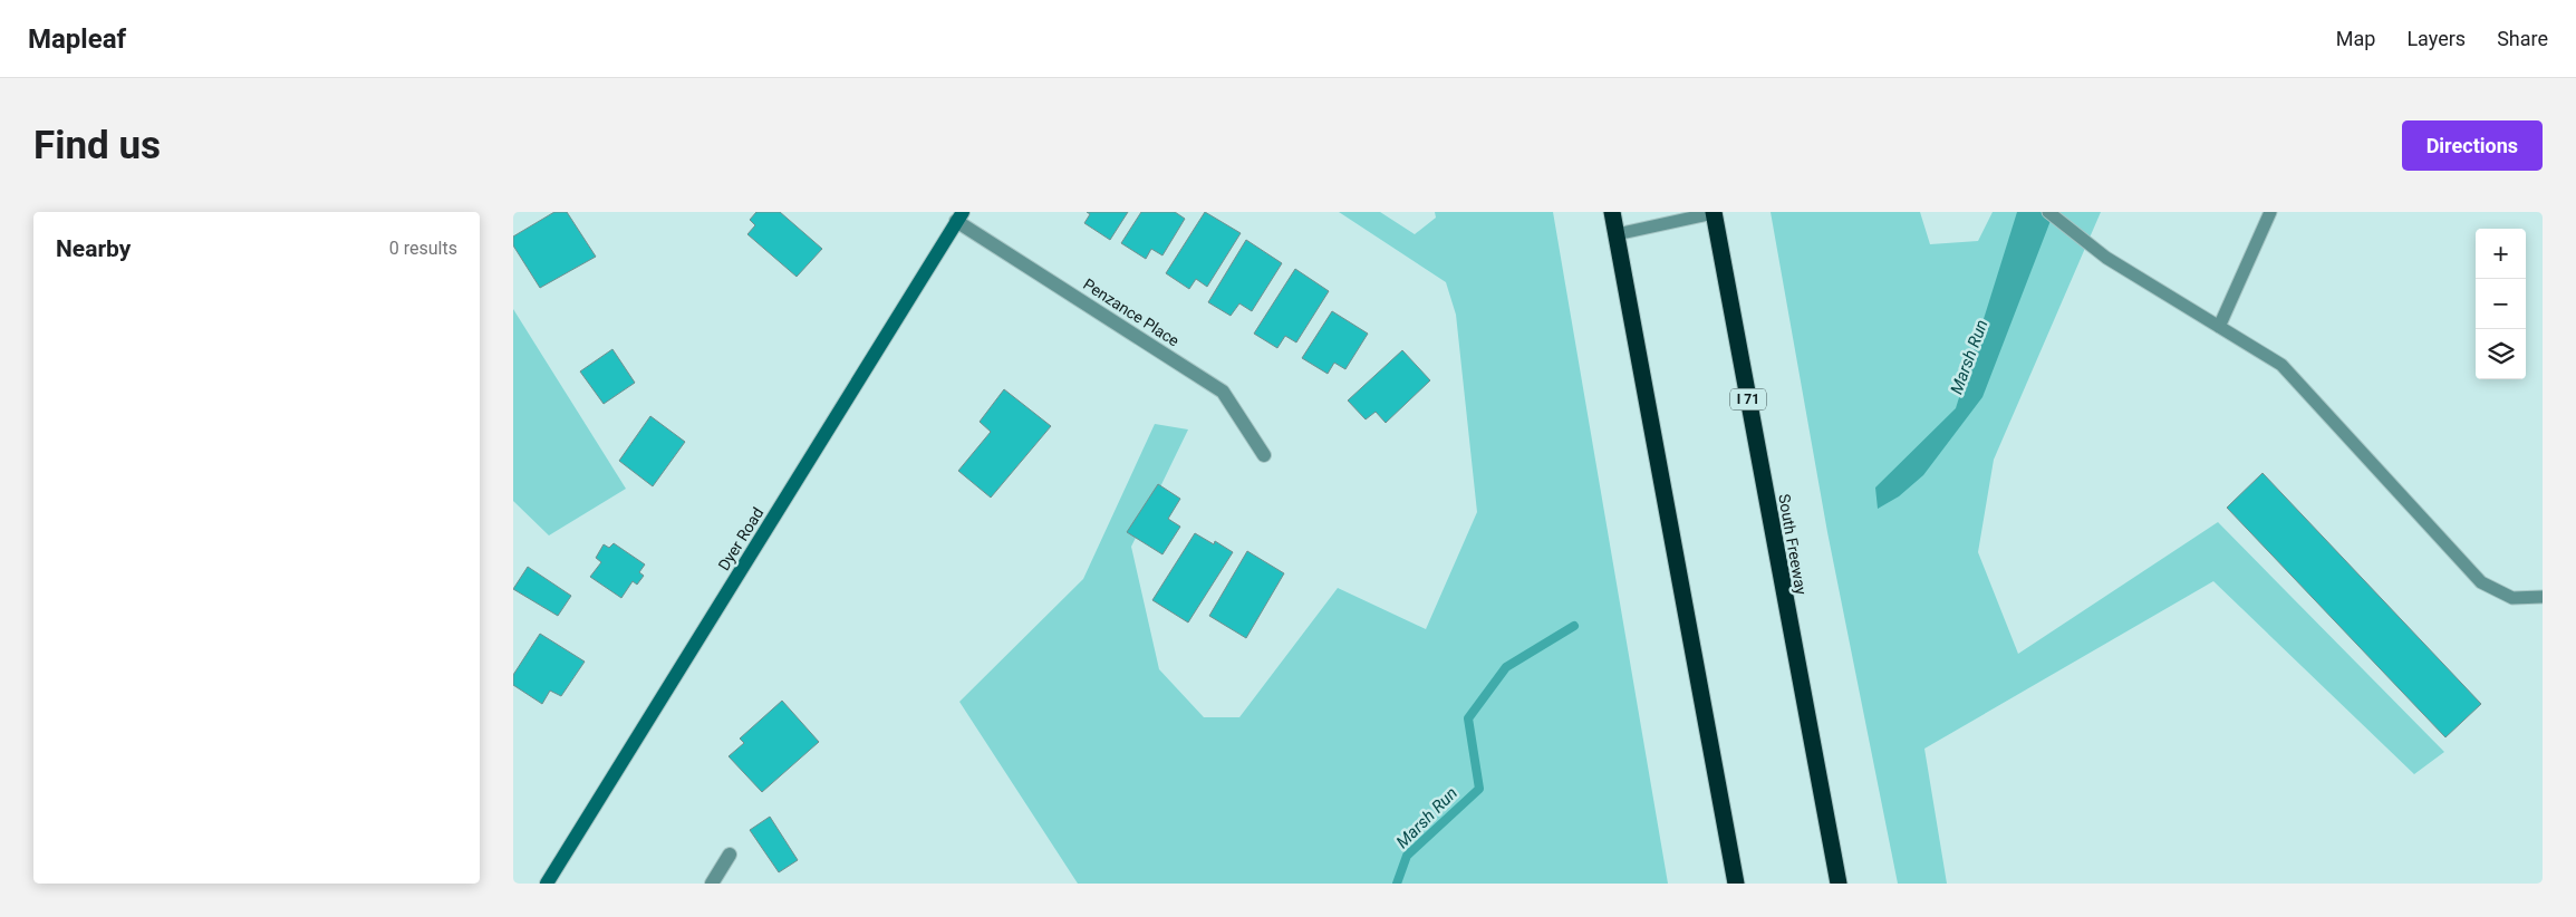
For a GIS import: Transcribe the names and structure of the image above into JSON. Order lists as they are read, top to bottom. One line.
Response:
{"streets":{"highway":["I 71","South Freeway"],"street":["Penzance Place","Dyer Road"]},"crossings":[["Penzance Place","Dyer Road"]],"water":["Marsh Run"],"page":{"header":"Mapleaf","nav":["Map","Layers","Share"],"buttons":"Directions","title":"Find us","heading":["Nearby","0 results"],"map_buttons":["+","−"]}}
